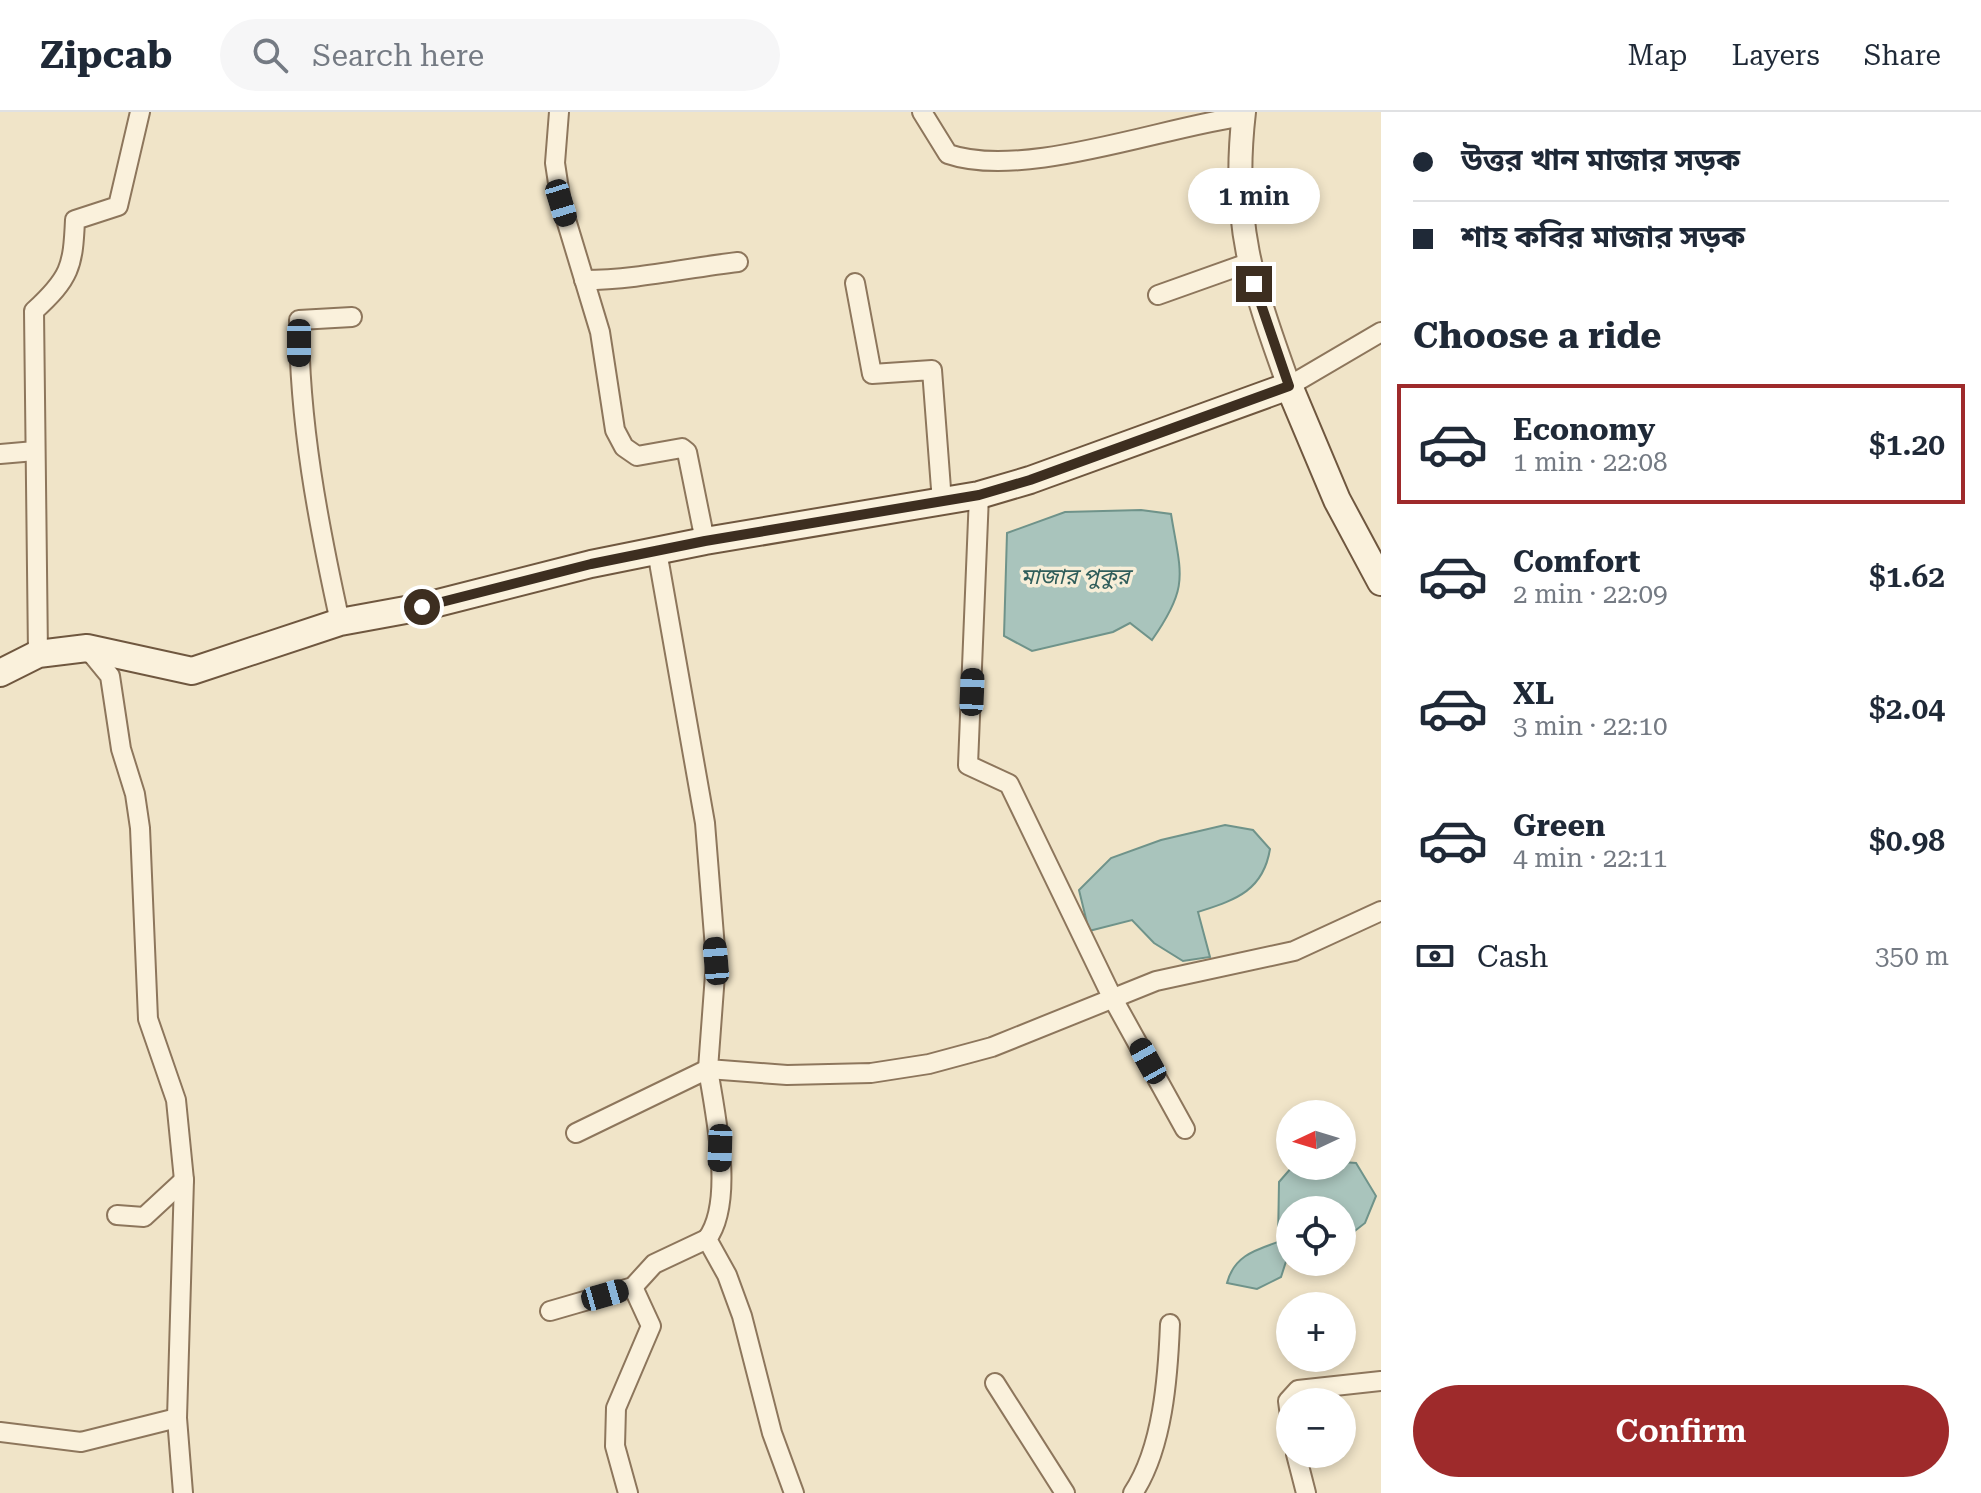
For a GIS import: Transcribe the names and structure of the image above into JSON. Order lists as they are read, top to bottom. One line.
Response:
{"water":["মাজার পুকুর"],"north":"left","page":{"header":"Zipcab","search":"Search here","nav":["Map","Layers","Share"],"banner":["উত্তর খান মাজার সড়ক","শাহ কবির মাজার সড়ক"],"bubble":"1 min","heading":"Choose a ride","list":[{"name":"Economy","note":"1 min · 22:08","value":"$1.20"},{"name":"Comfort","note":"2 min · 22:09","value":"$1.62"},{"name":"XL","note":"3 min · 22:10","value":"$2.04"},{"name":"Green","note":"4 min · 22:11","value":"$0.98"}],"pay":["Cash","350 m"],"map_buttons":["+","−"],"buttons":"Confirm"}}
